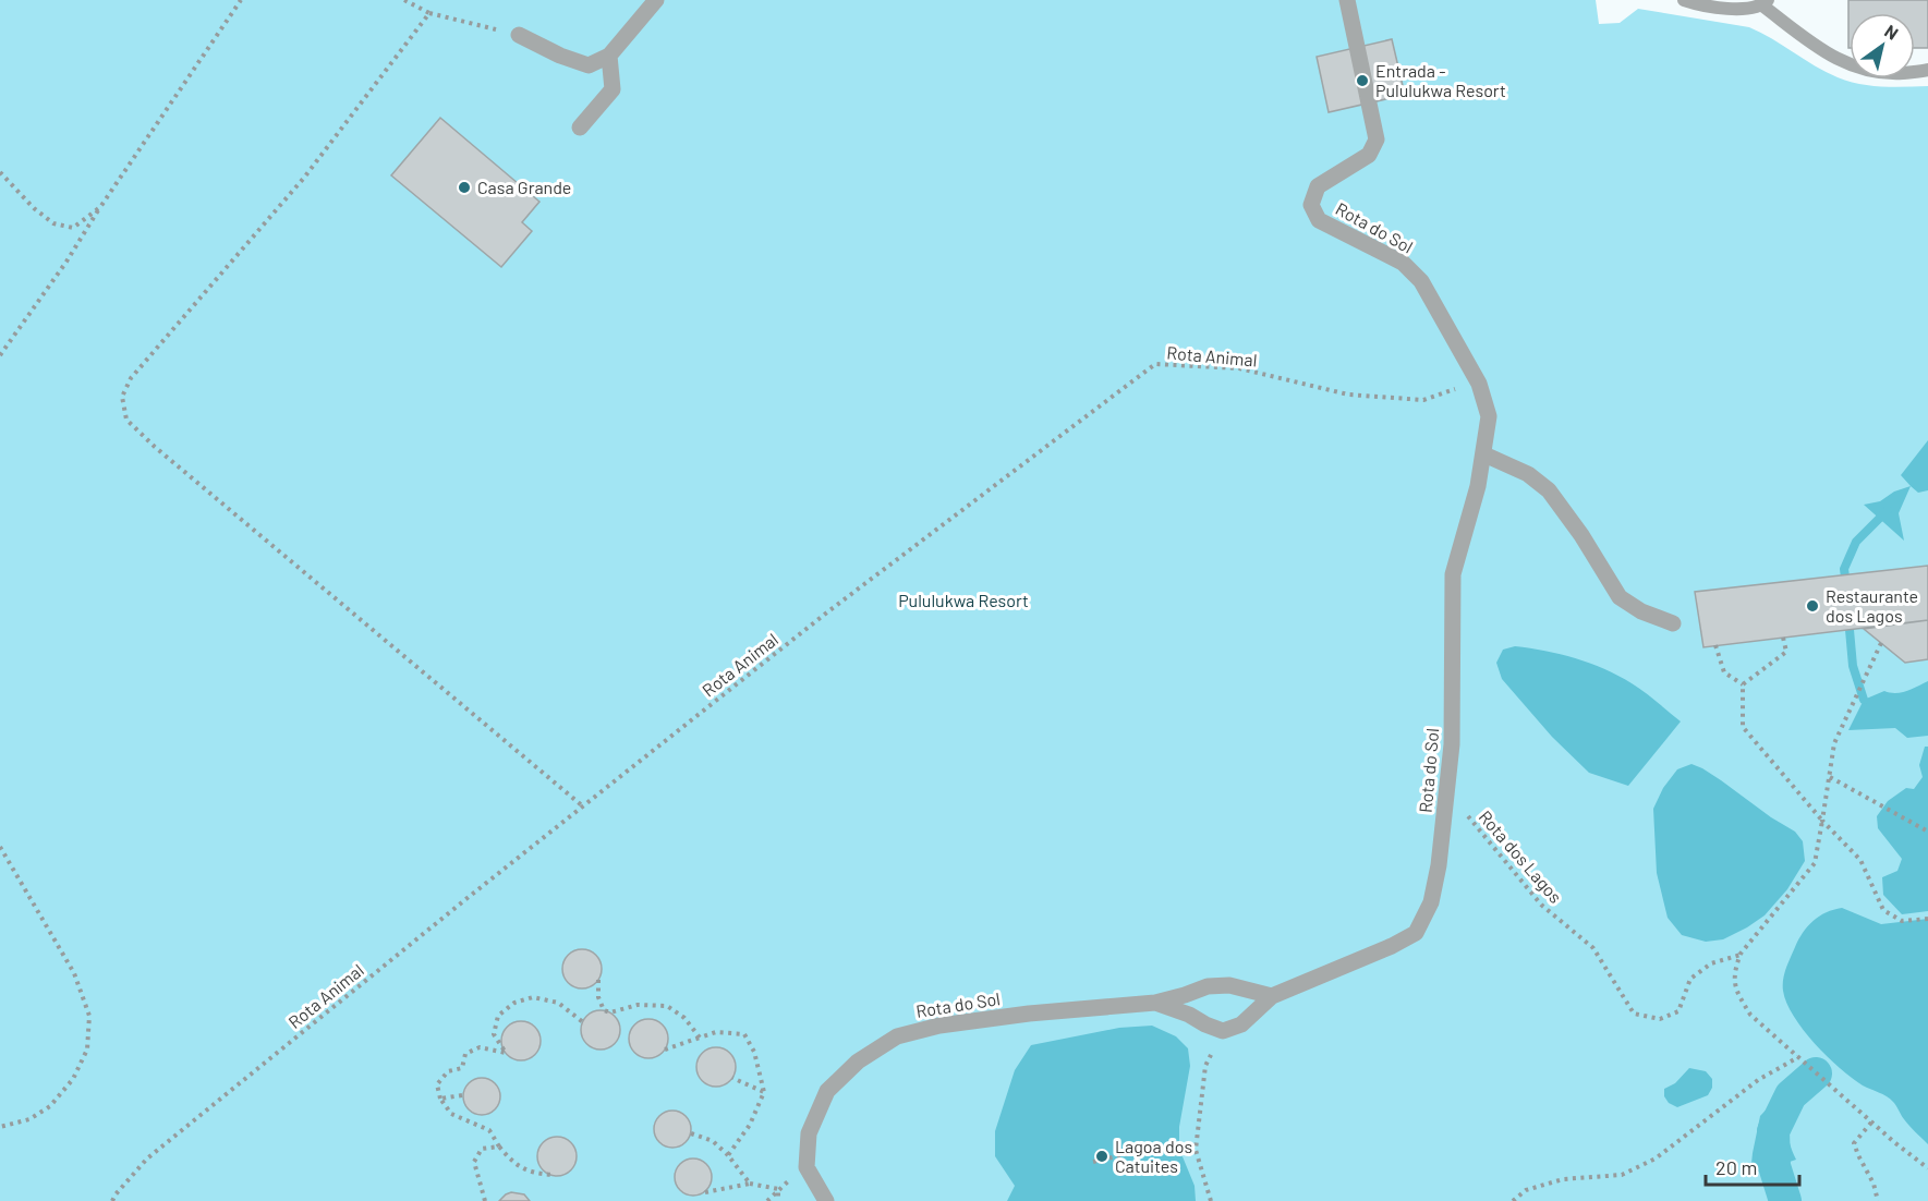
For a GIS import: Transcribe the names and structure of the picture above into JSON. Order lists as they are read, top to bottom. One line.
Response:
{"streets":{"street":["Rota do Sol"],"path":["Rota Animal","Rota dos Lagos"]},"crossings":[["Rota do Sol","Rota dos Lagos"]],"parks":["Pululukwa Resort"],"places":["Entrada - Pululukwa Resort","Casa Grande","Restaurante dos Lagos","Lagoa dos Catuites"],"scale_bar":"20 m","north":"top right"}
